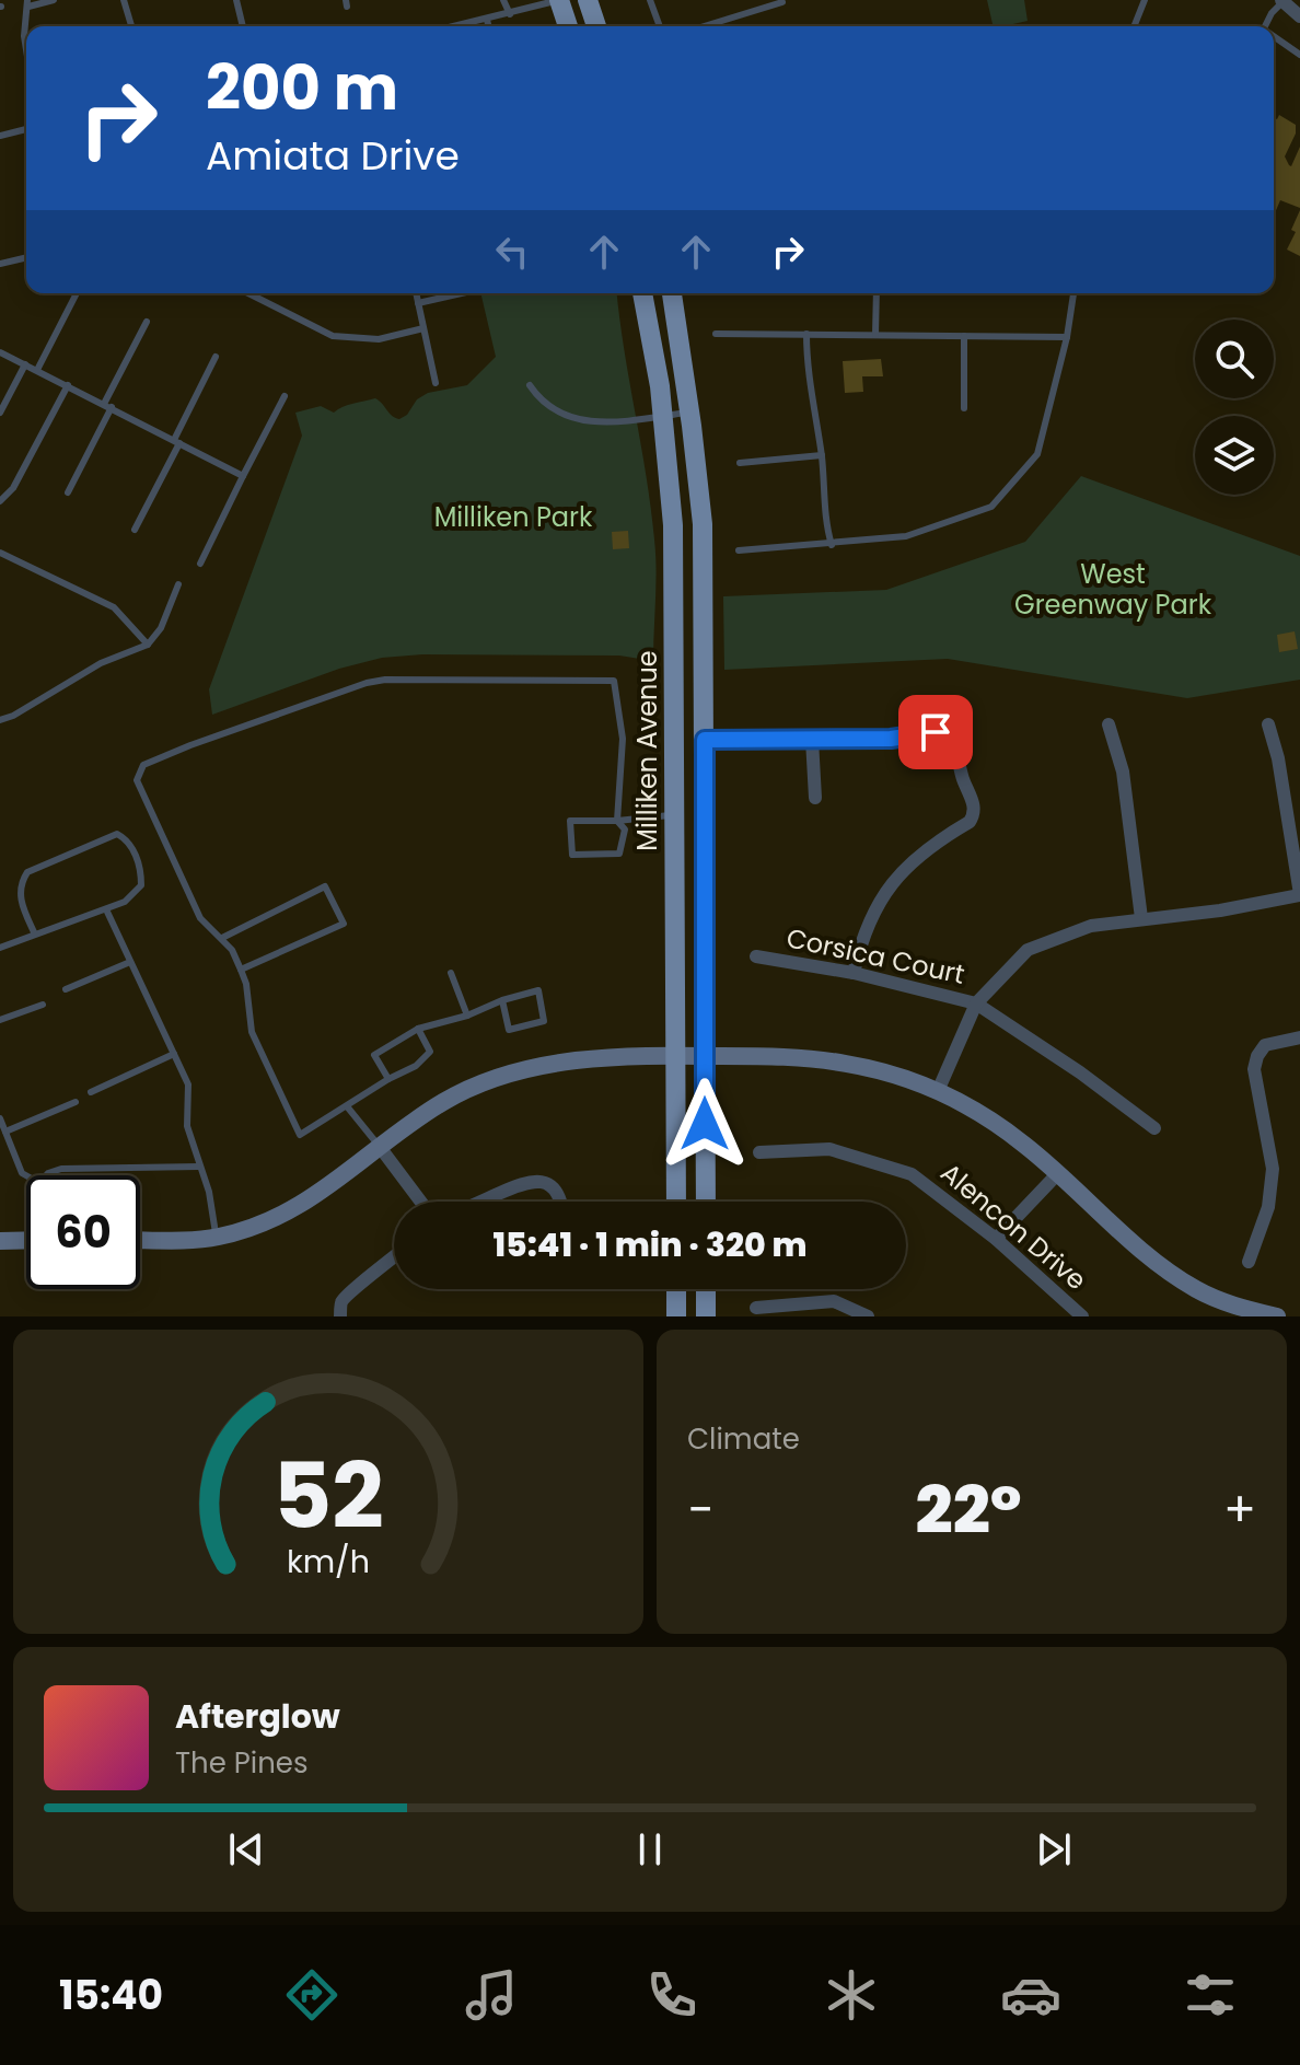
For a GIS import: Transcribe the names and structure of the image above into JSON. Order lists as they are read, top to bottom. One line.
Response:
{"streets":{"main road":["Milliken Avenue"],"street":["Corsica Court","Alencon Drive"]},"parks":["Milliken Park","West Greenway Park"],"page":{"turn":["200 m","Amiata Drive"],"limit":"60","trip":"15:41 · 1 min · 320 m","tile":"Climate","heat":["−","22°","+"],"song":["Afterglow","The Pines"],"tabs":"15:40","gauge":["52","km/h"]}}
